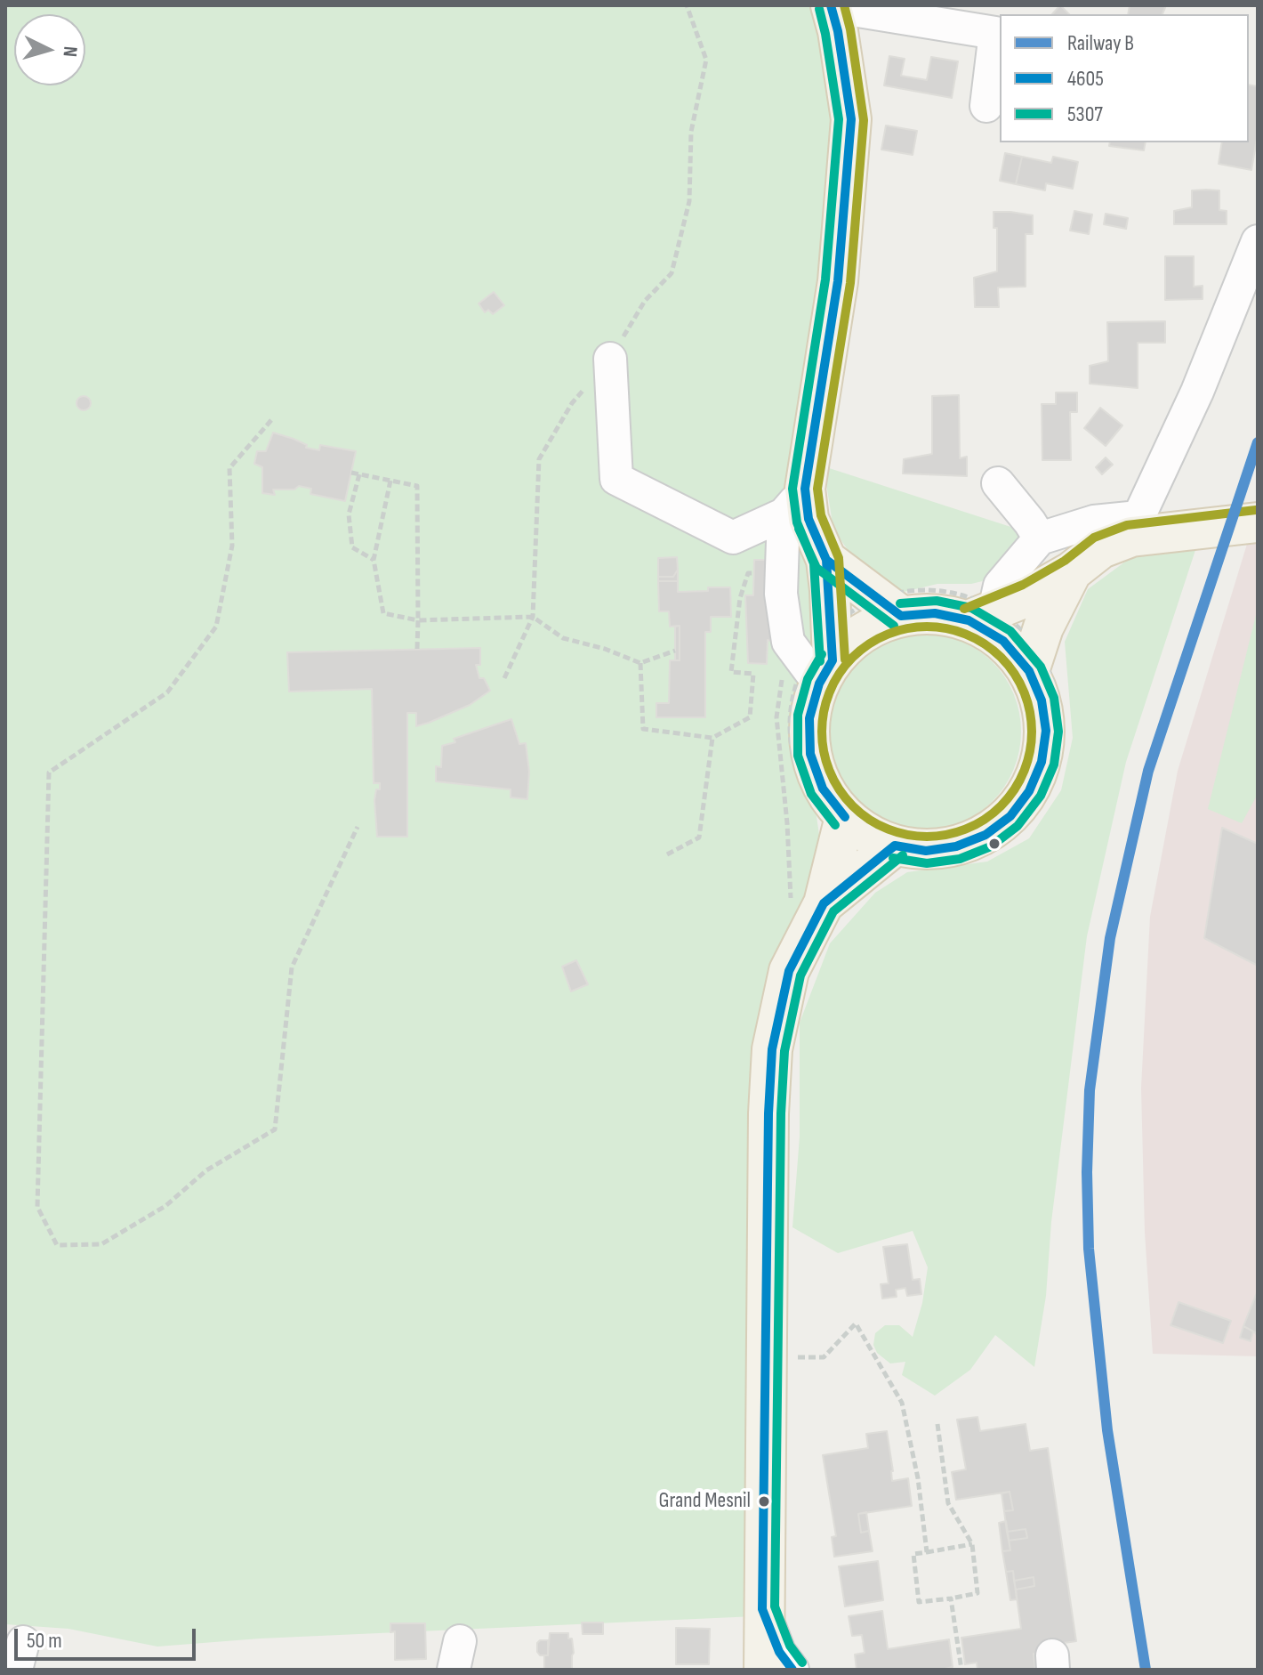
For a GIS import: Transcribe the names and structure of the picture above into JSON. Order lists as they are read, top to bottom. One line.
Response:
{"places":["Grand Mesnil"],"lines":["transit line 4605","transit line 5307","rail line B"],"legend":["Railway B","4605","5307"],"scale_bar":"50 m","north":"right"}
